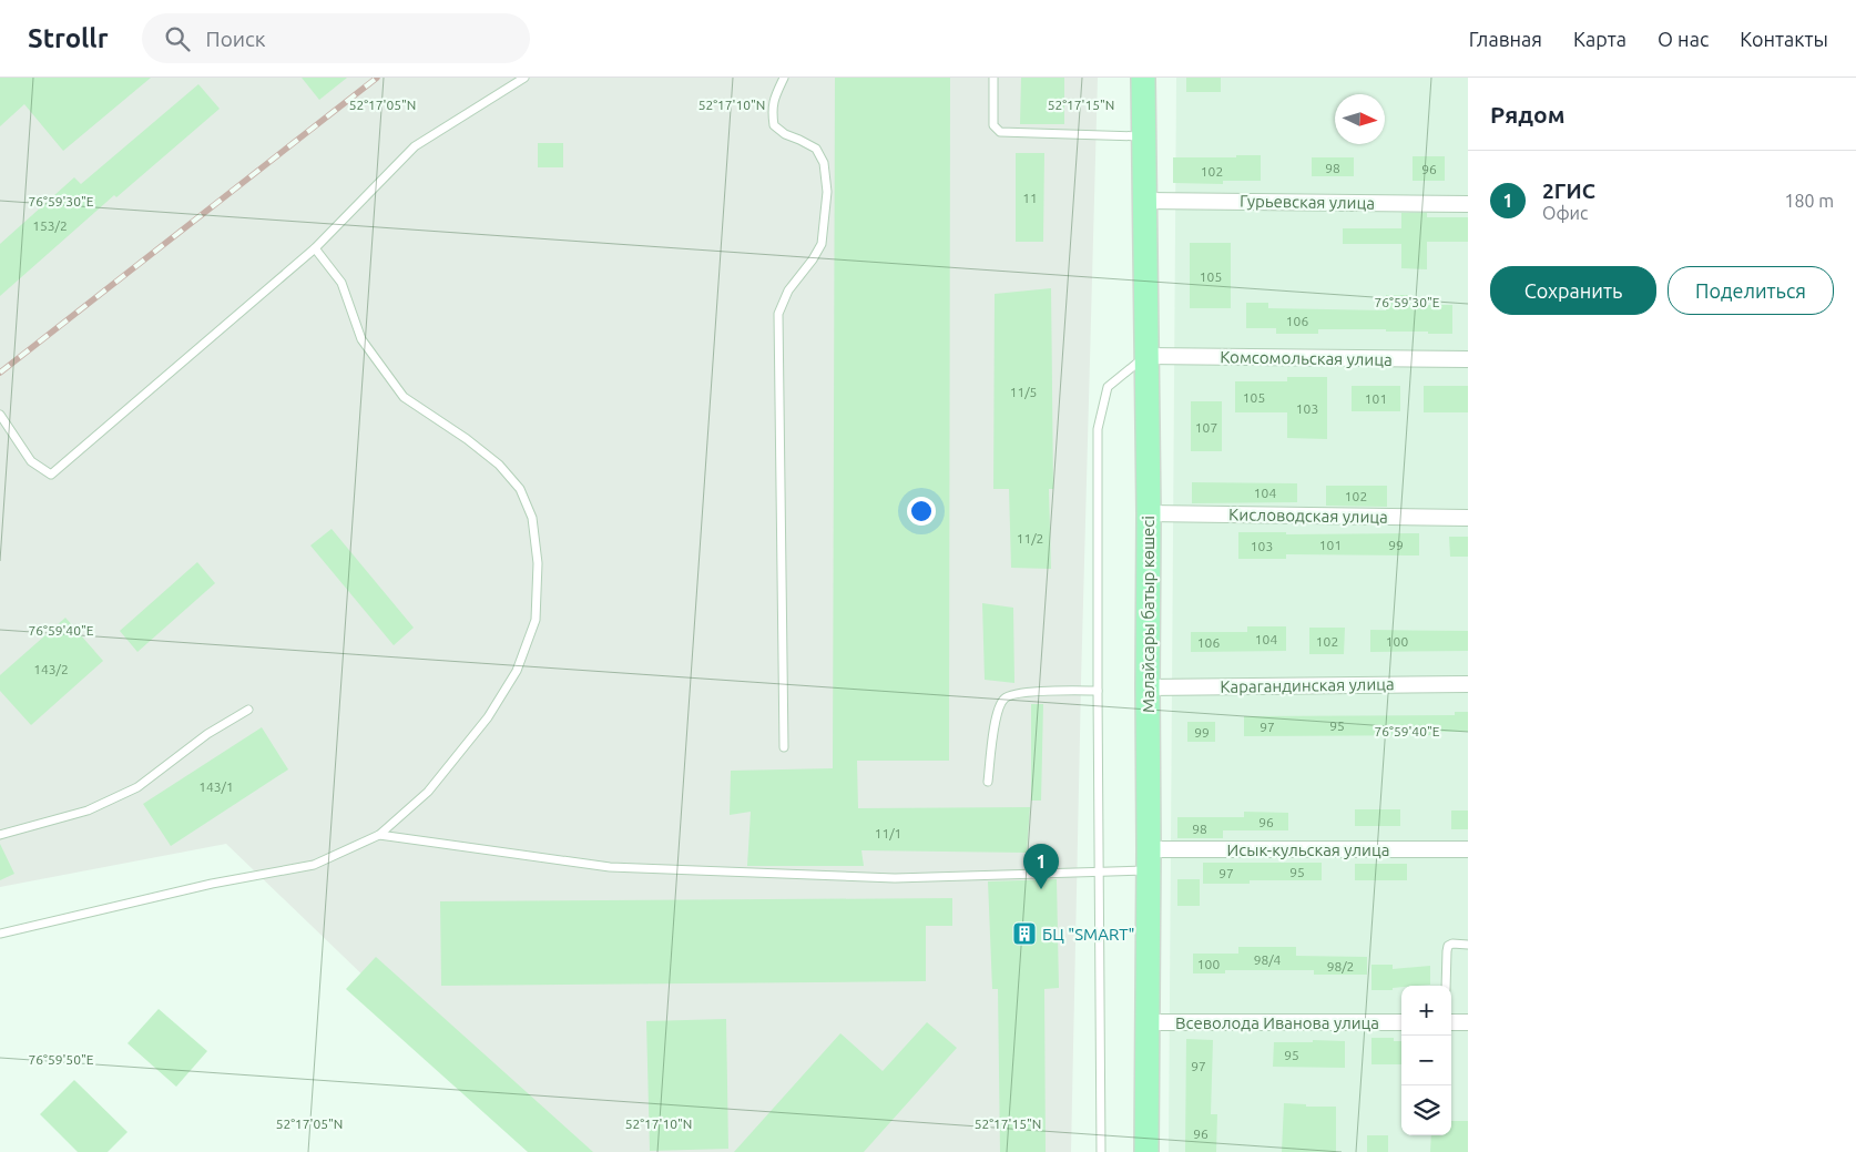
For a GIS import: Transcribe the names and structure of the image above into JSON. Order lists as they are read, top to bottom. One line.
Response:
{"streets":{"main road":["Малайсары батыр көшесі"],"street":["Гурьевская улица","Комсомольская улица","Кисловодская улица","Карагандинская улица","Исык-кульская улица","Всеволода Иванова улица"]},"crossings":[["Гурьевская улица","Малайсары батыр көшесі"],["Комсомольская улица","Малайсары батыр көшесі"],["Кисловодская улица","Малайсары батыр көшесі"],["Малайсары батыр көшесі","Карагандинская улица"],["Малайсары батыр көшесі","Исык-кульская улица"],["Малайсары батыр көшесі","Всеволода Иванова улица"]],"places":{"building":["БЦ \"SMART\""]},"house_numbers":["98","96","102","11","153/2","105","106","11/5","105","101","103","107","104","102","11/2","101","99","103","104","102","100","106","143/2","95","97","99","143/1","96","98","11/1","95","97","98/4","100","98/2","95","97","96"],"north":"right","page":{"header":"Strollr","search":"Поиск","nav":["Главная","Карта","О нас","Контакты"],"heading":"Рядом","list":[{"mark":"1","name":"2ГИС","note":"Офис","value":"180 m"}],"buttons":["Сохранить","Поделиться"],"pins":"1","map_buttons":["+","−"]},"coordinates":["52°17'05\"N","52°17'10\"N","52°17'15\"N","76°59'30\"E","76°59'40\"E","76°59'50\"E"]}
